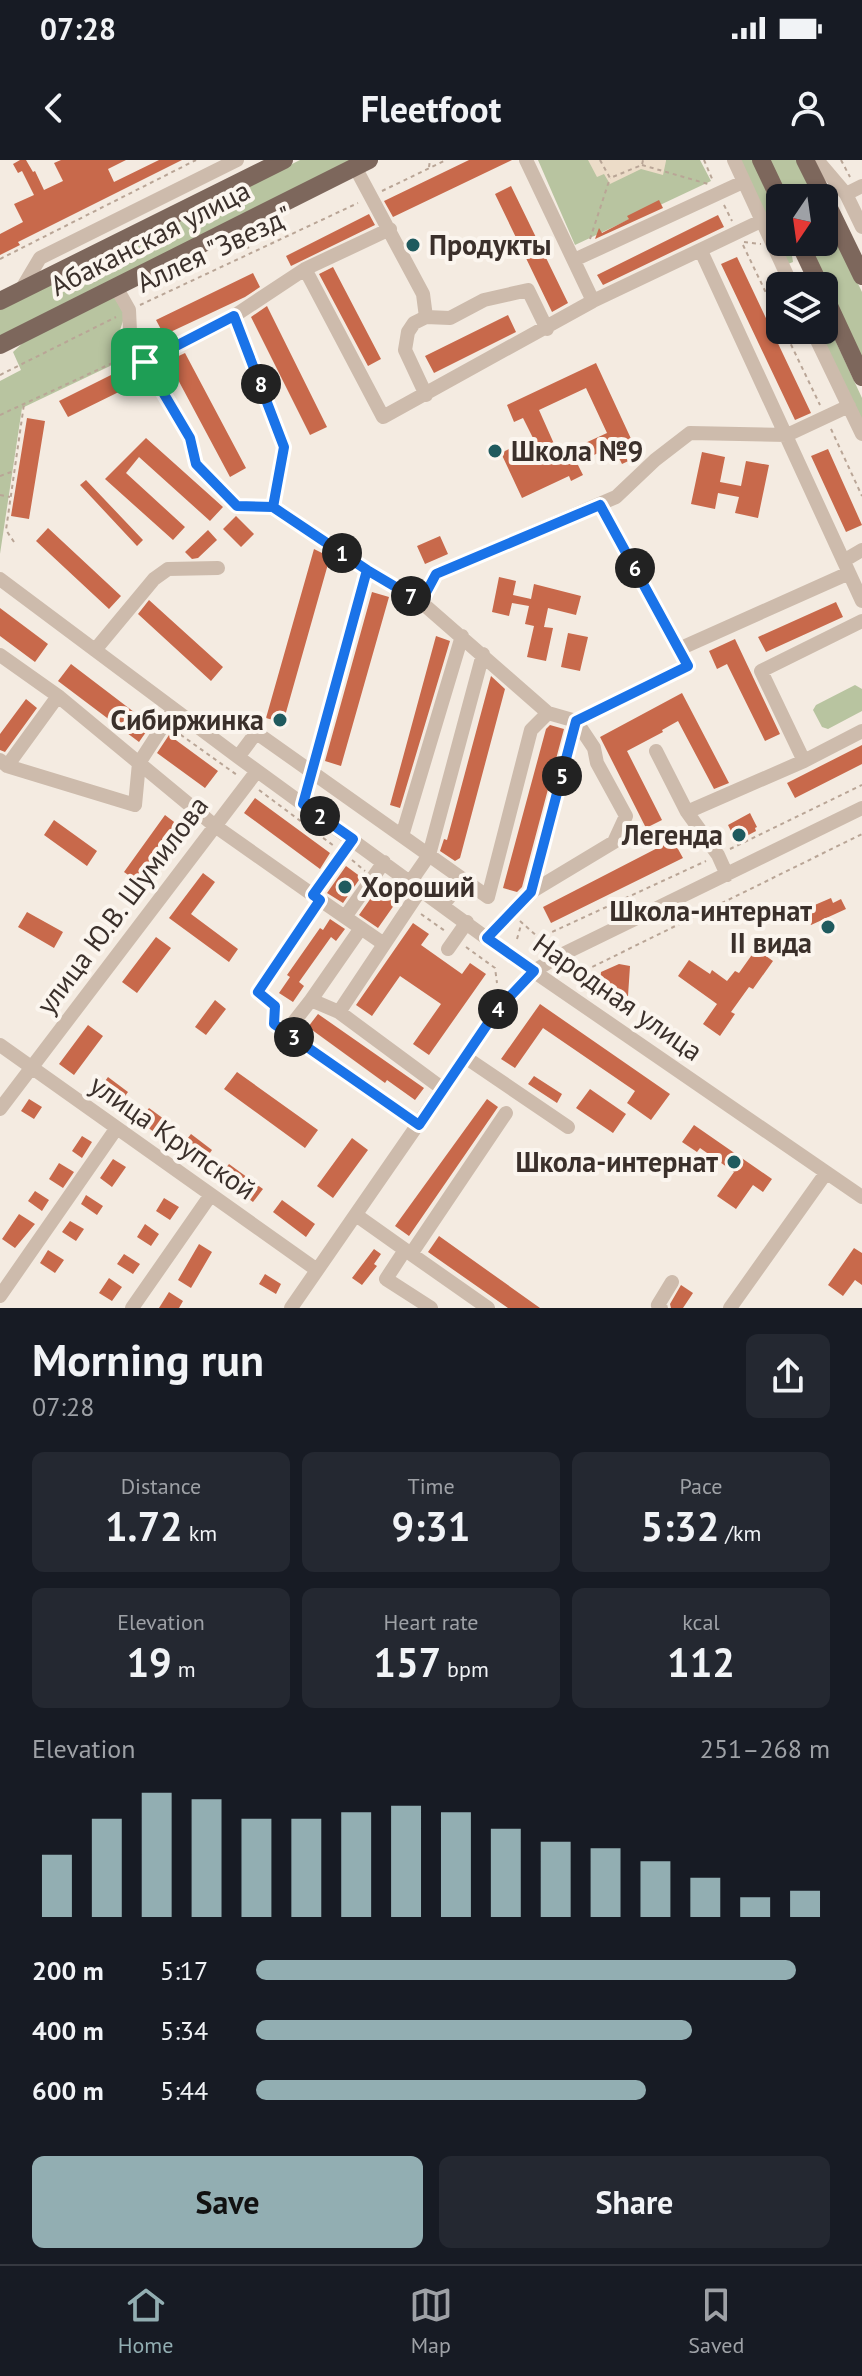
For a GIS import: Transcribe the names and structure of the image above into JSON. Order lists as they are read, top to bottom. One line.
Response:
{"streets":{"main road":["Абаканская улица"],"street":["улица Ю.В. Шумилова","Народная улица","улица Крупской"],"path":["Аллея \"Звезд\""]},"crossings":[["улица Ю.В. Шумилова","Народная улица"],["улица Ю.В. Шумилова","улица Крупской"]],"places":["Продукты","Школа №9","Сибиржинка","Легенда","Хороший","Школа-интернат II вида","Школа-интернат"],"north":"bottom","page":{"status":"07:28","header":"Fleetfoot","pins":["8","1","6","7","5","2","4","3"],"heading":["Morning run","07:28"],"stats":[["Distance","1.72 km"],["Time","9:31"],["Pace","5:32 /km"],["Elevation","19 m"],["Heart rate","157 bpm"],["kcal","112"]],"chart":["Elevation","251–268 m"],"list":[{"name":"200 m","note":"5:17"},{"name":"400 m","note":"5:34"},{"name":"600 m","note":"5:44"}],"buttons":["Save","Share"],"tabs":["Home","Map","Saved"]}}
